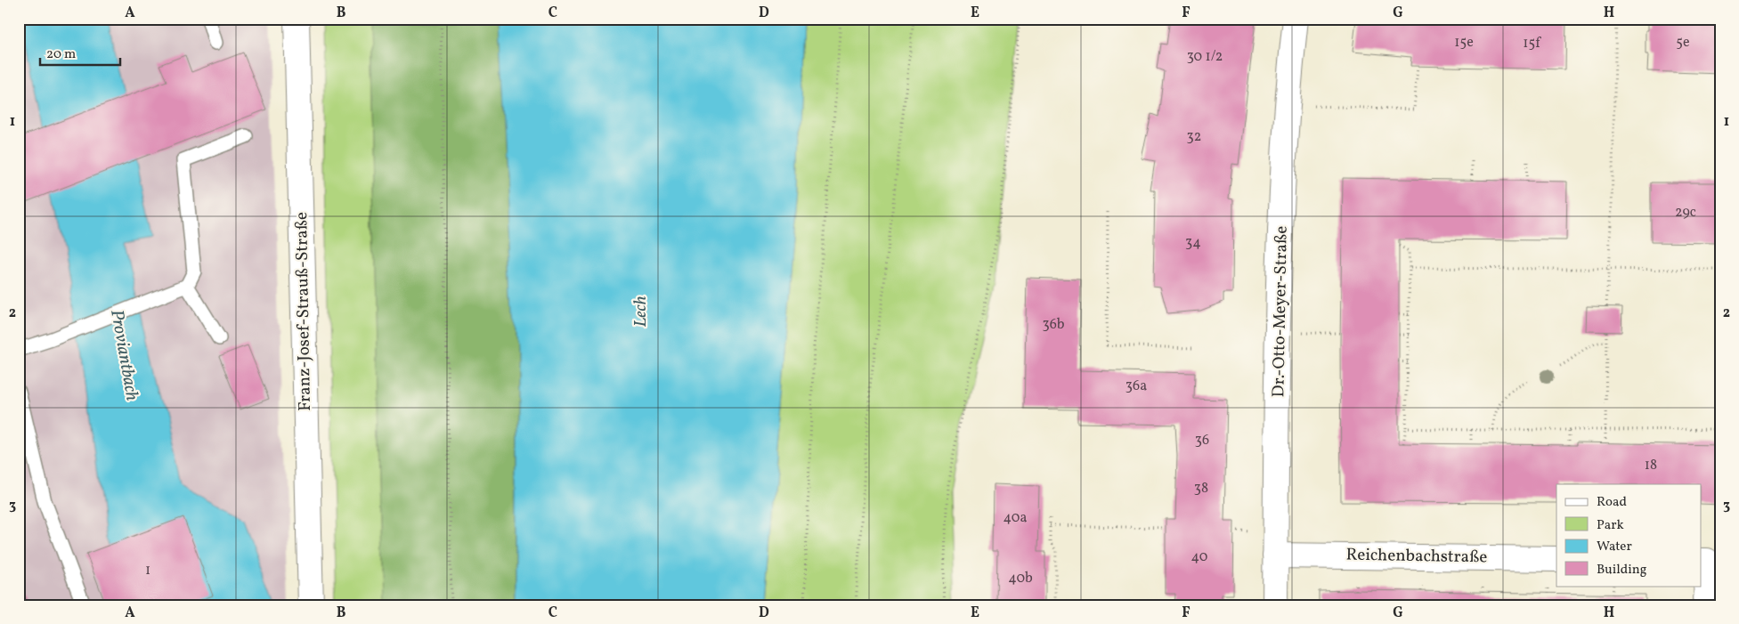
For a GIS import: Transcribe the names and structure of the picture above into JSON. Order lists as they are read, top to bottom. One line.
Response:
{"streets":{"street":["Franz-Josef-Strauß-Straße","Dr.-Otto-Meyer-Straße","Reichenbachstraße"]},"crossings":[["Dr.-Otto-Meyer-Straße","Reichenbachstraße"]],"water":["Lech","Proviantbach"],"house_numbers":["15e","5e","15f","30 1/2","32","29c","34","36b","36a","36","18","38","40a","40","1","40b"],"legend":["Road","Park","Water","Building"],"scale_bar":"20 m","grid":{"columns":["A","B","C","D","E","F","G","H"],"rows":["1","2","3"]}}
